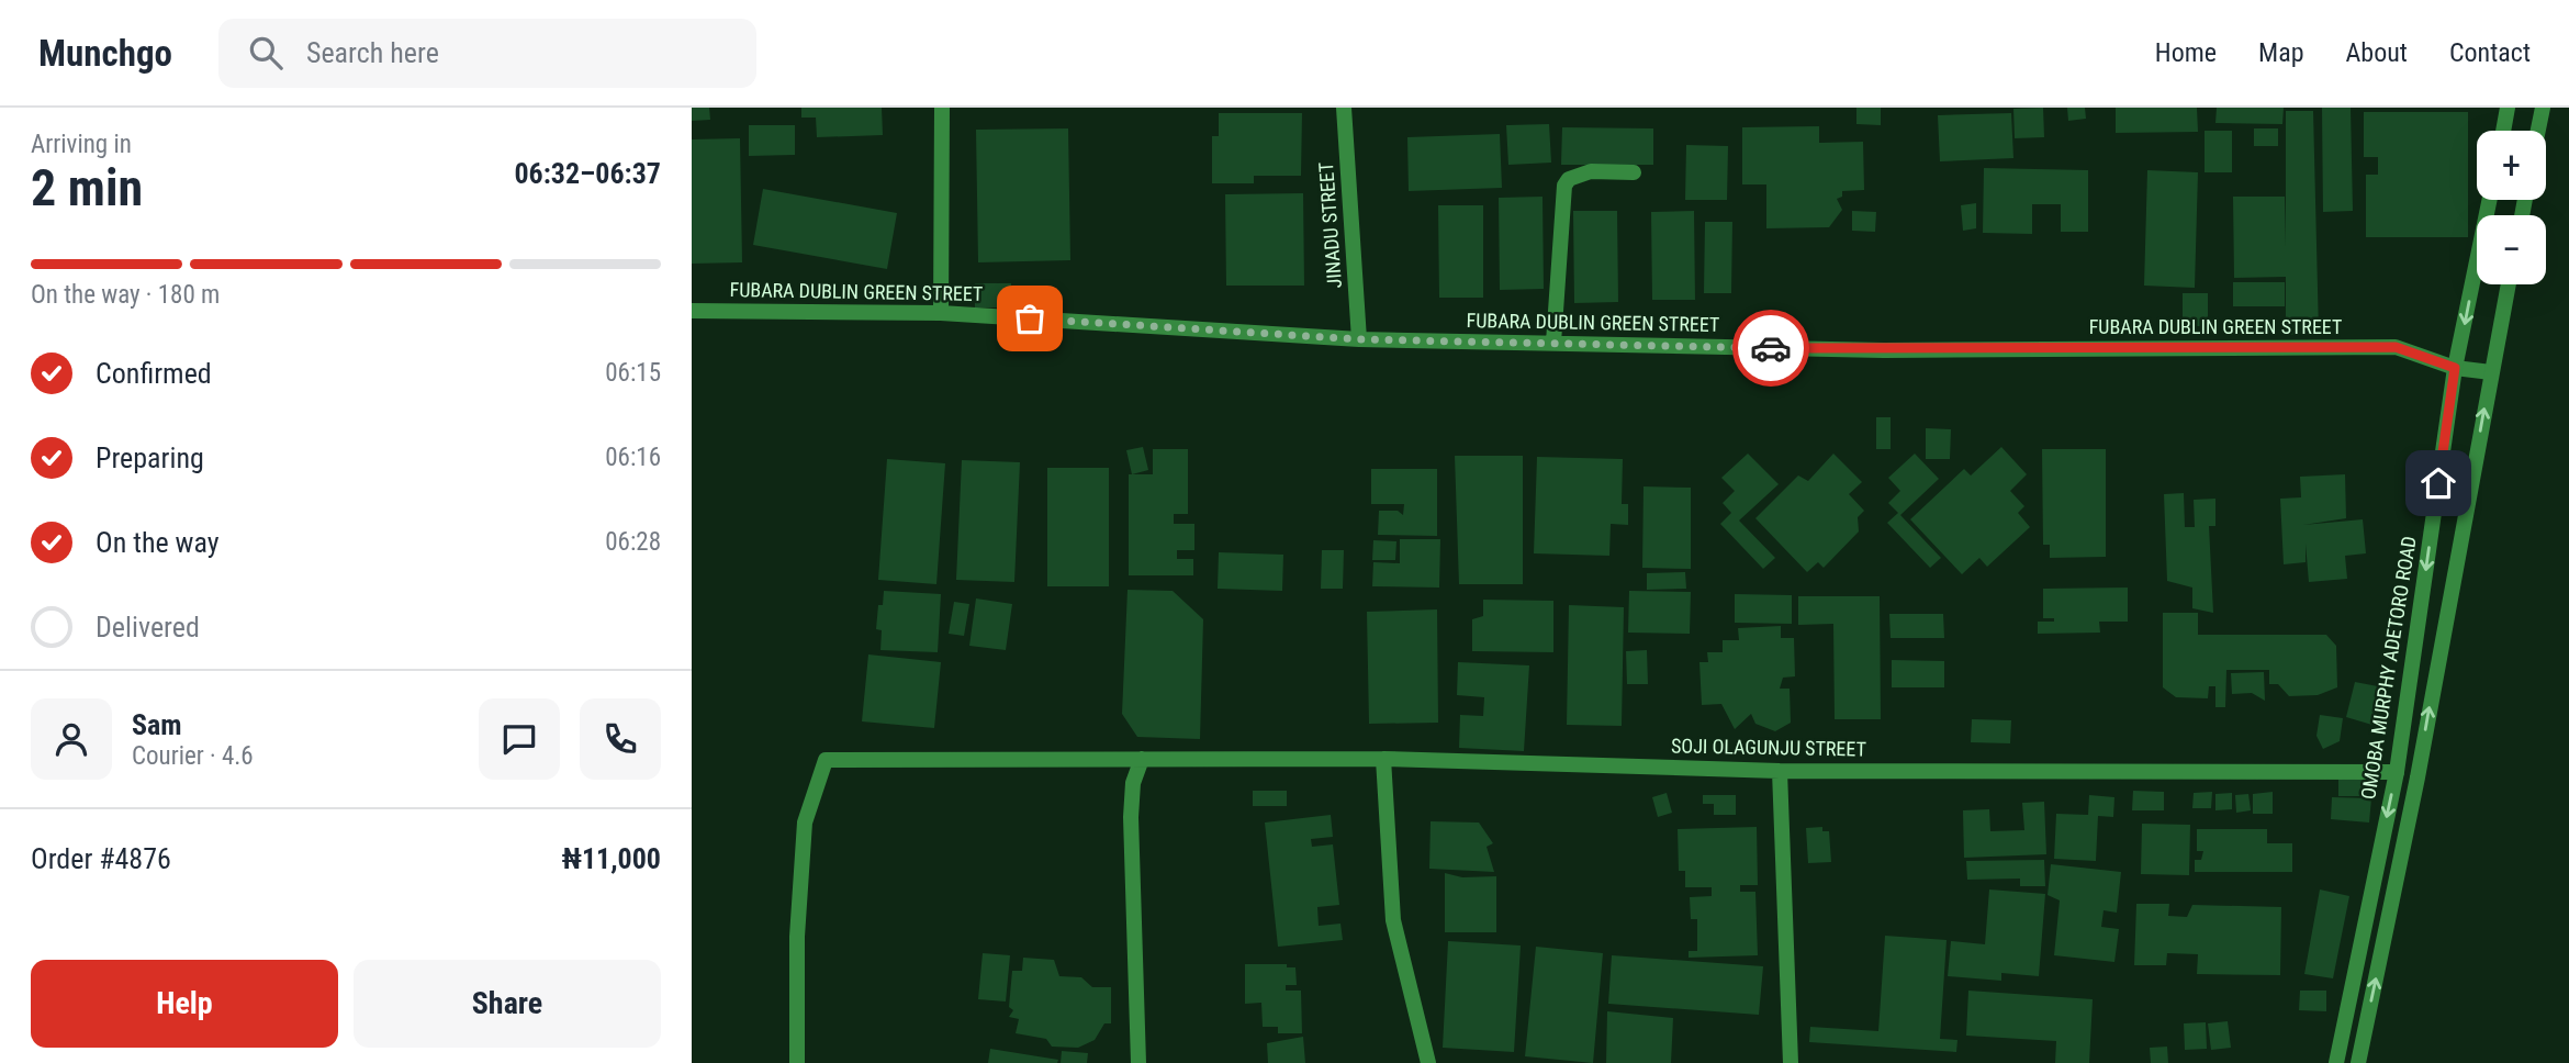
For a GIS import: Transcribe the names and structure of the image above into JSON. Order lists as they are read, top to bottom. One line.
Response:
{"streets":{"street":["JINADU STREET","FUBARA DUBLIN GREEN STREET","OMOBA MURPHY ADETORO ROAD","SOJI OLAGUNJU STREET"]},"crossings":[["JINADU STREET","FUBARA DUBLIN GREEN STREET"],["FUBARA DUBLIN GREEN STREET","OMOBA MURPHY ADETORO ROAD"],["OMOBA MURPHY ADETORO ROAD","SOJI OLAGUNJU STREET"]],"page":{"header":"Munchgo","search":"Search here","nav":["Home","Map","About","Contact"],"heading":["2 min","Arriving in","06:32–06:37"],"panel":["Sam","Courier · 4.6","Order #4876","₦11,000"],"map_buttons":["+","−"],"bar":"On the way · 180 m","list":[["Confirmed","06:15"],["Preparing","06:16"],["On the way","06:28"],"Delivered"],"buttons":["Help","Share"]}}
